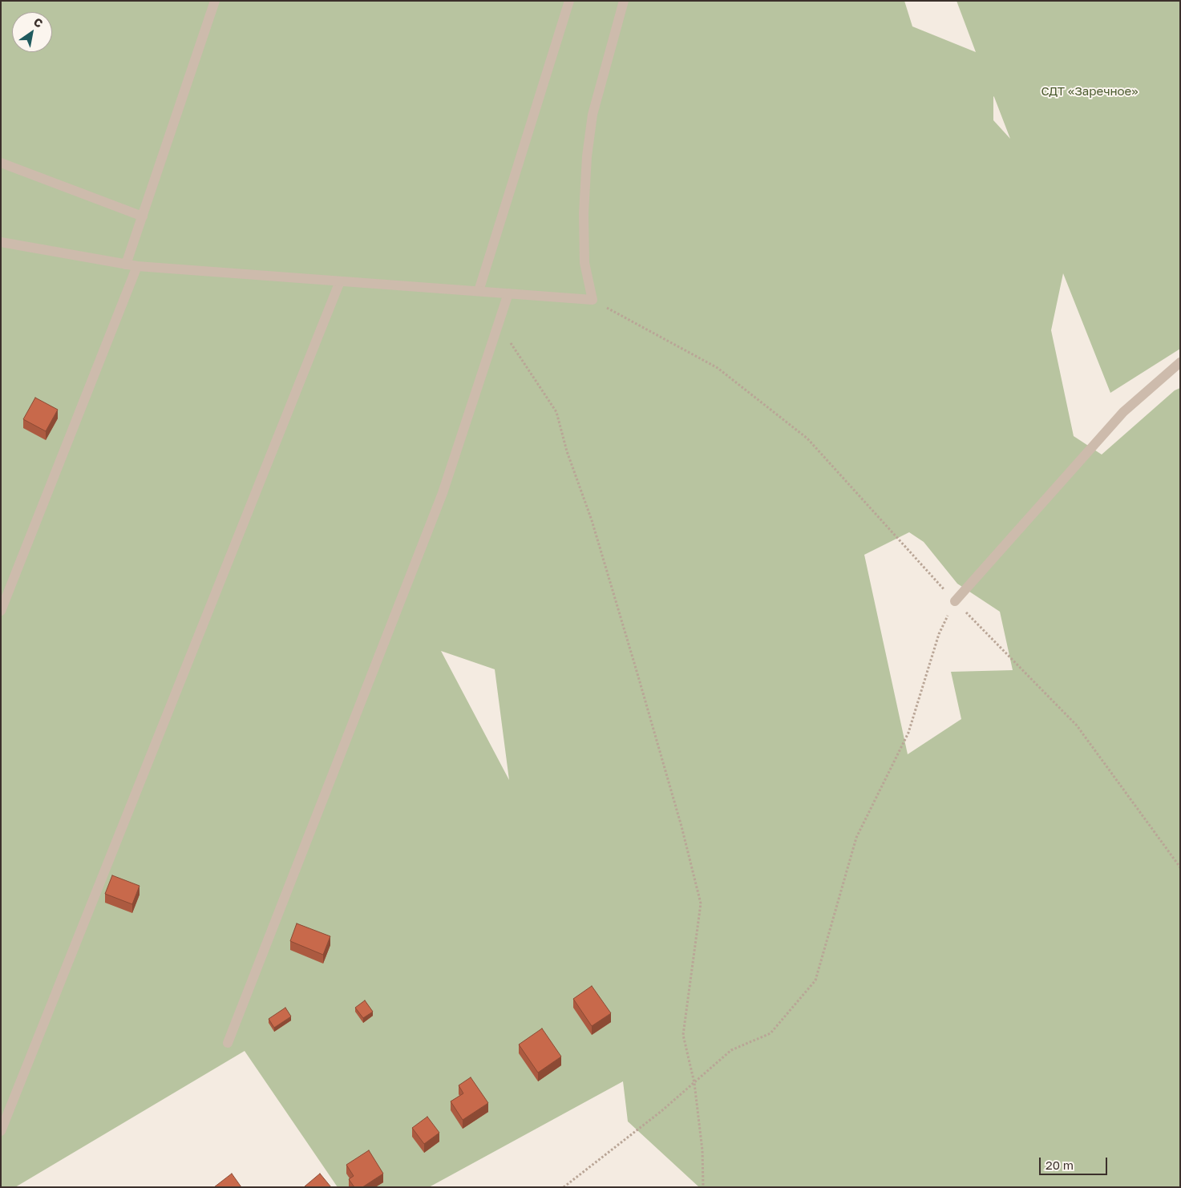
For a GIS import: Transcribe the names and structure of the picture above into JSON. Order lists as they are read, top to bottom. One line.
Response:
{"parks":["СДТ «Заречное»"],"scale_bar":"20 m","north":"top right"}
